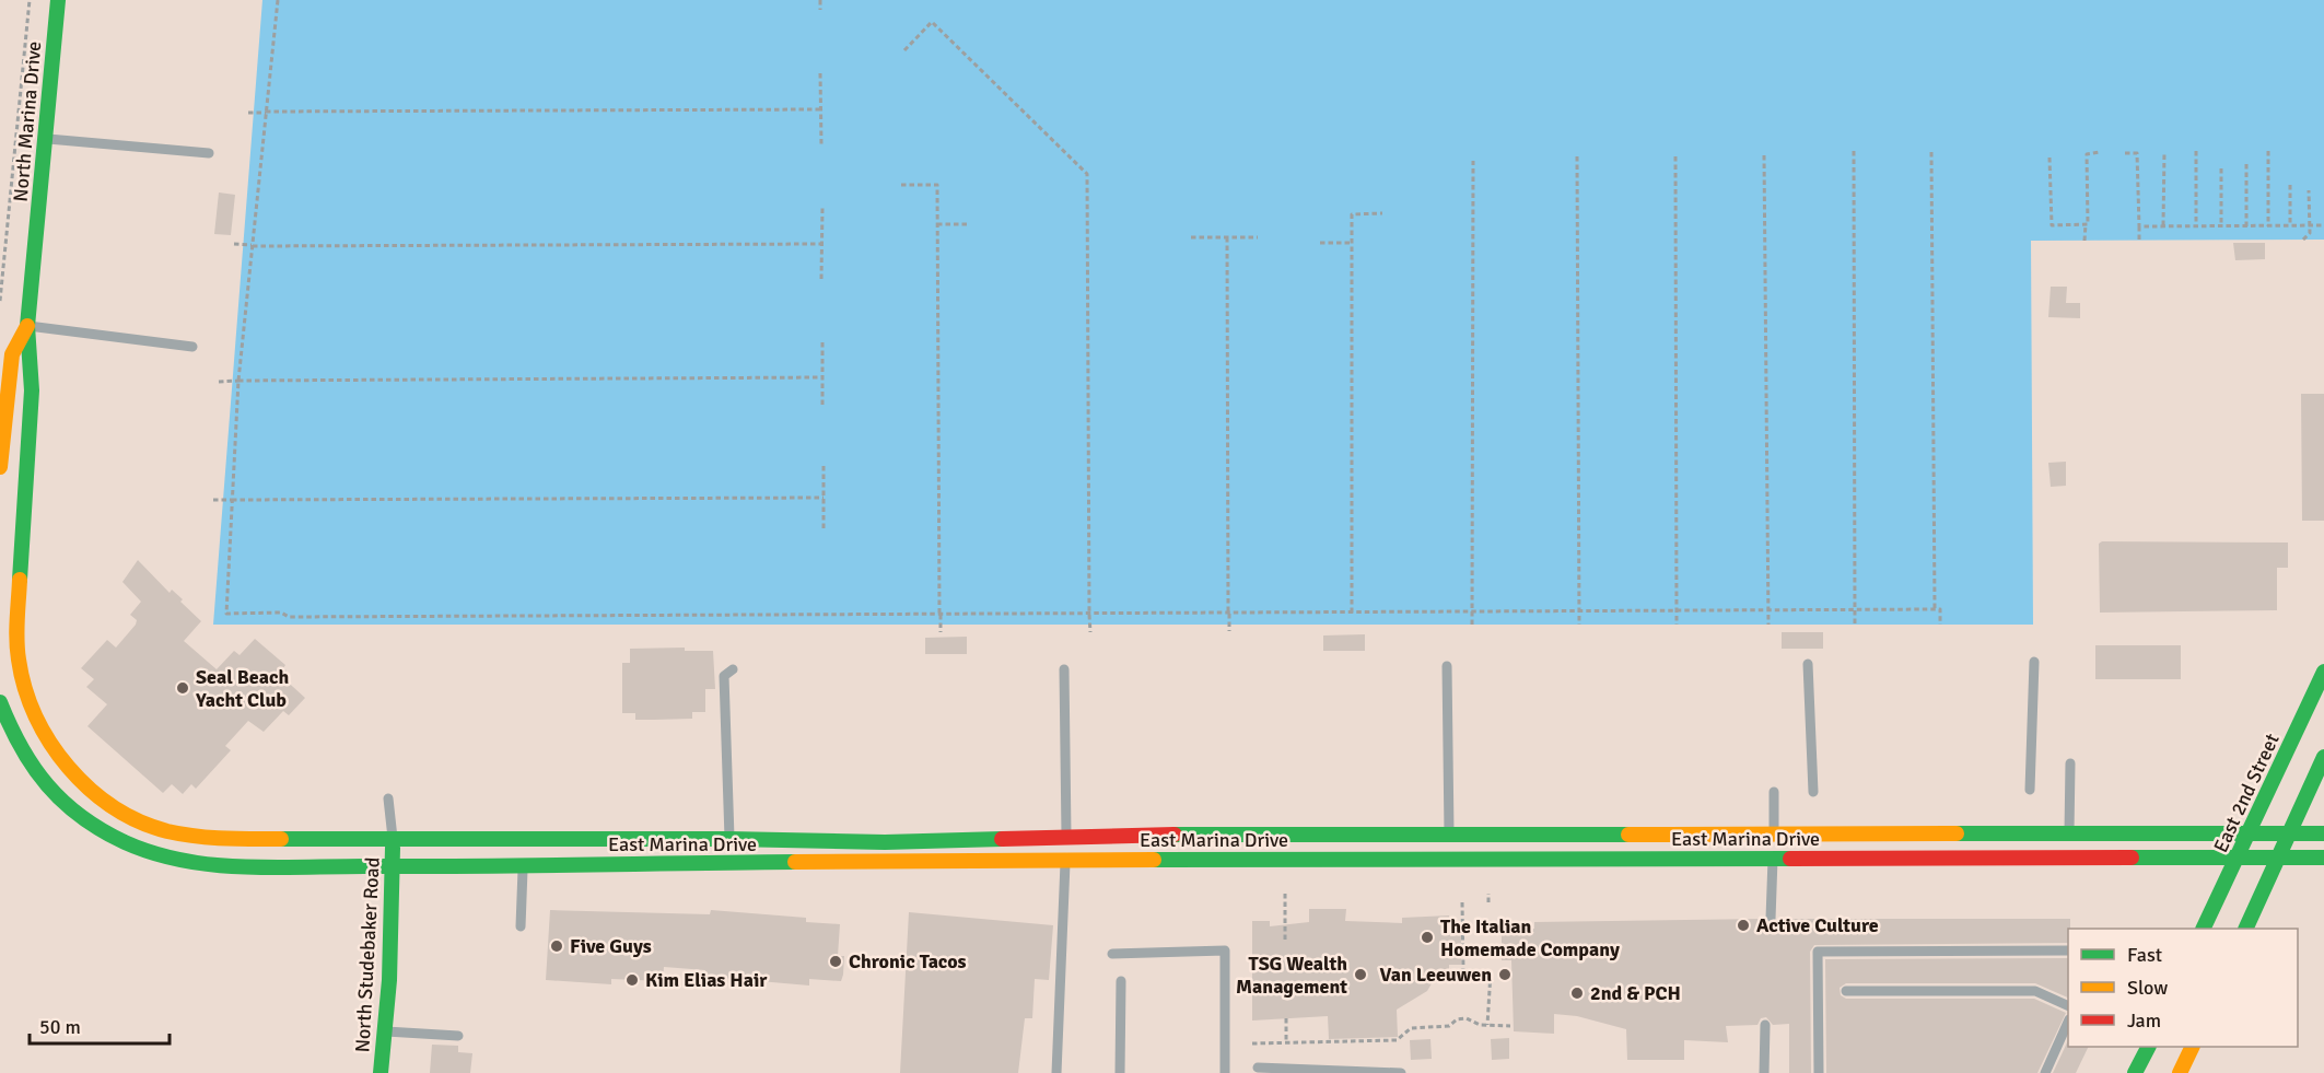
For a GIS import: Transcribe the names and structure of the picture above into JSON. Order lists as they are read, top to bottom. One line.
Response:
{"streets":{"main road":["North Marina Drive","East 2nd Street","East Marina Drive","North Studebaker Road"]},"crossings":[["North Marina Drive","East Marina Drive"],["East 2nd Street","East Marina Drive"],["East Marina Drive","North Studebaker Road"]],"places":["Seal Beach Yacht Club","Active Culture","The Italian Homemade Company","Five Guys","Chronic Tacos","TSG Wealth Management","Van Leeuwen","Kim Elias Hair","2nd & PCH"],"legend":["Fast","Slow","Jam"],"scale_bar":"50 m"}
